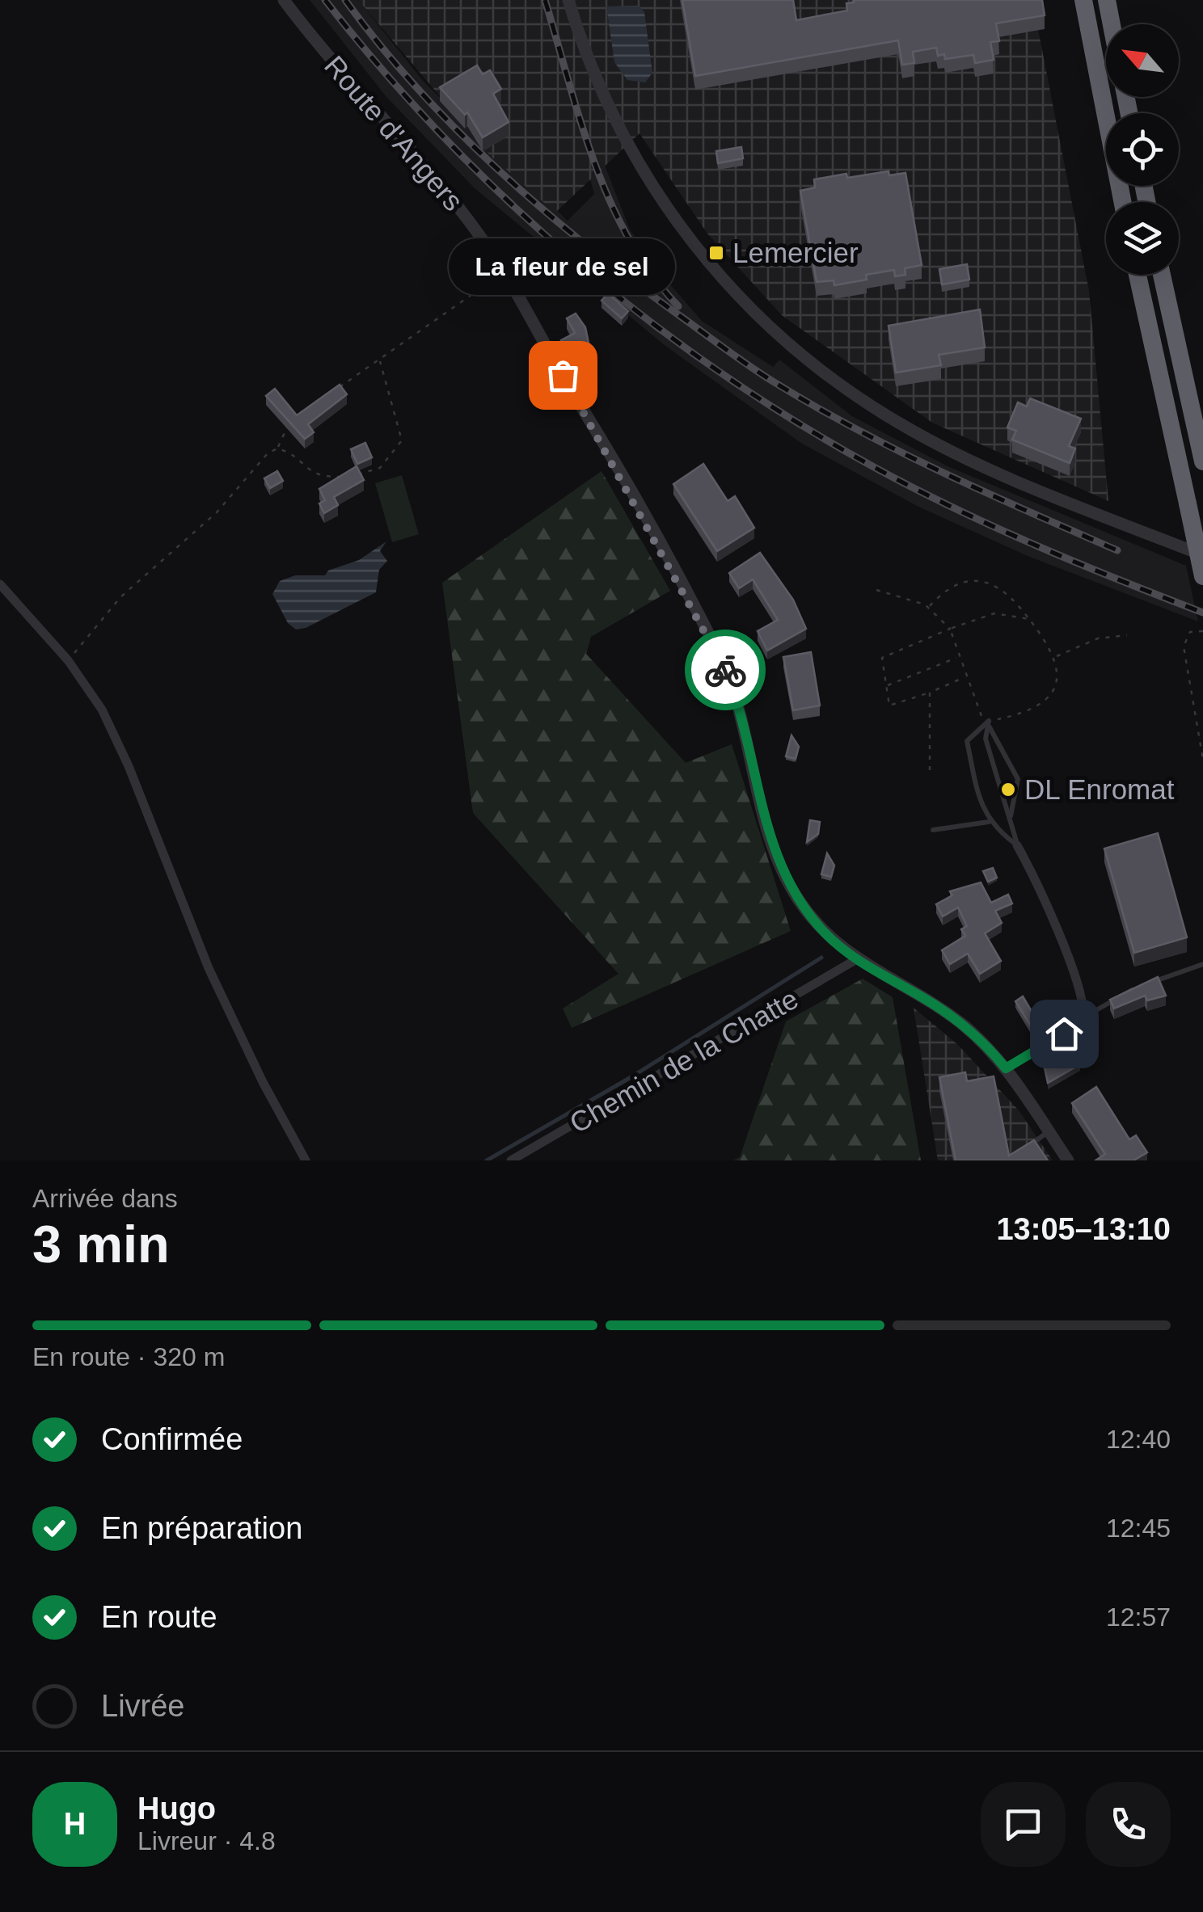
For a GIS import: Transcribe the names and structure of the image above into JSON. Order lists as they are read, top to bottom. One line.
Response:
{"streets":{"street":["Route d'Angers","Chemin de la Chatte"]},"crossings":[["Route d'Angers","Chemin de la Chatte"]],"places":{"transit":["Lemercier"],"other":["La fleur de sel","DL Enromat"]},"north":"top left","page":{"bubble":"La fleur de sel","heading":["3 min","Arrivée dans","13:05–13:10"],"panel":["Hugo","Livreur · 4.8"],"bar":"En route · 320 m","list":[["Confirmée","12:40"],["En préparation","12:45"],["En route","12:57"],"Livrée"],"round":"H"}}
